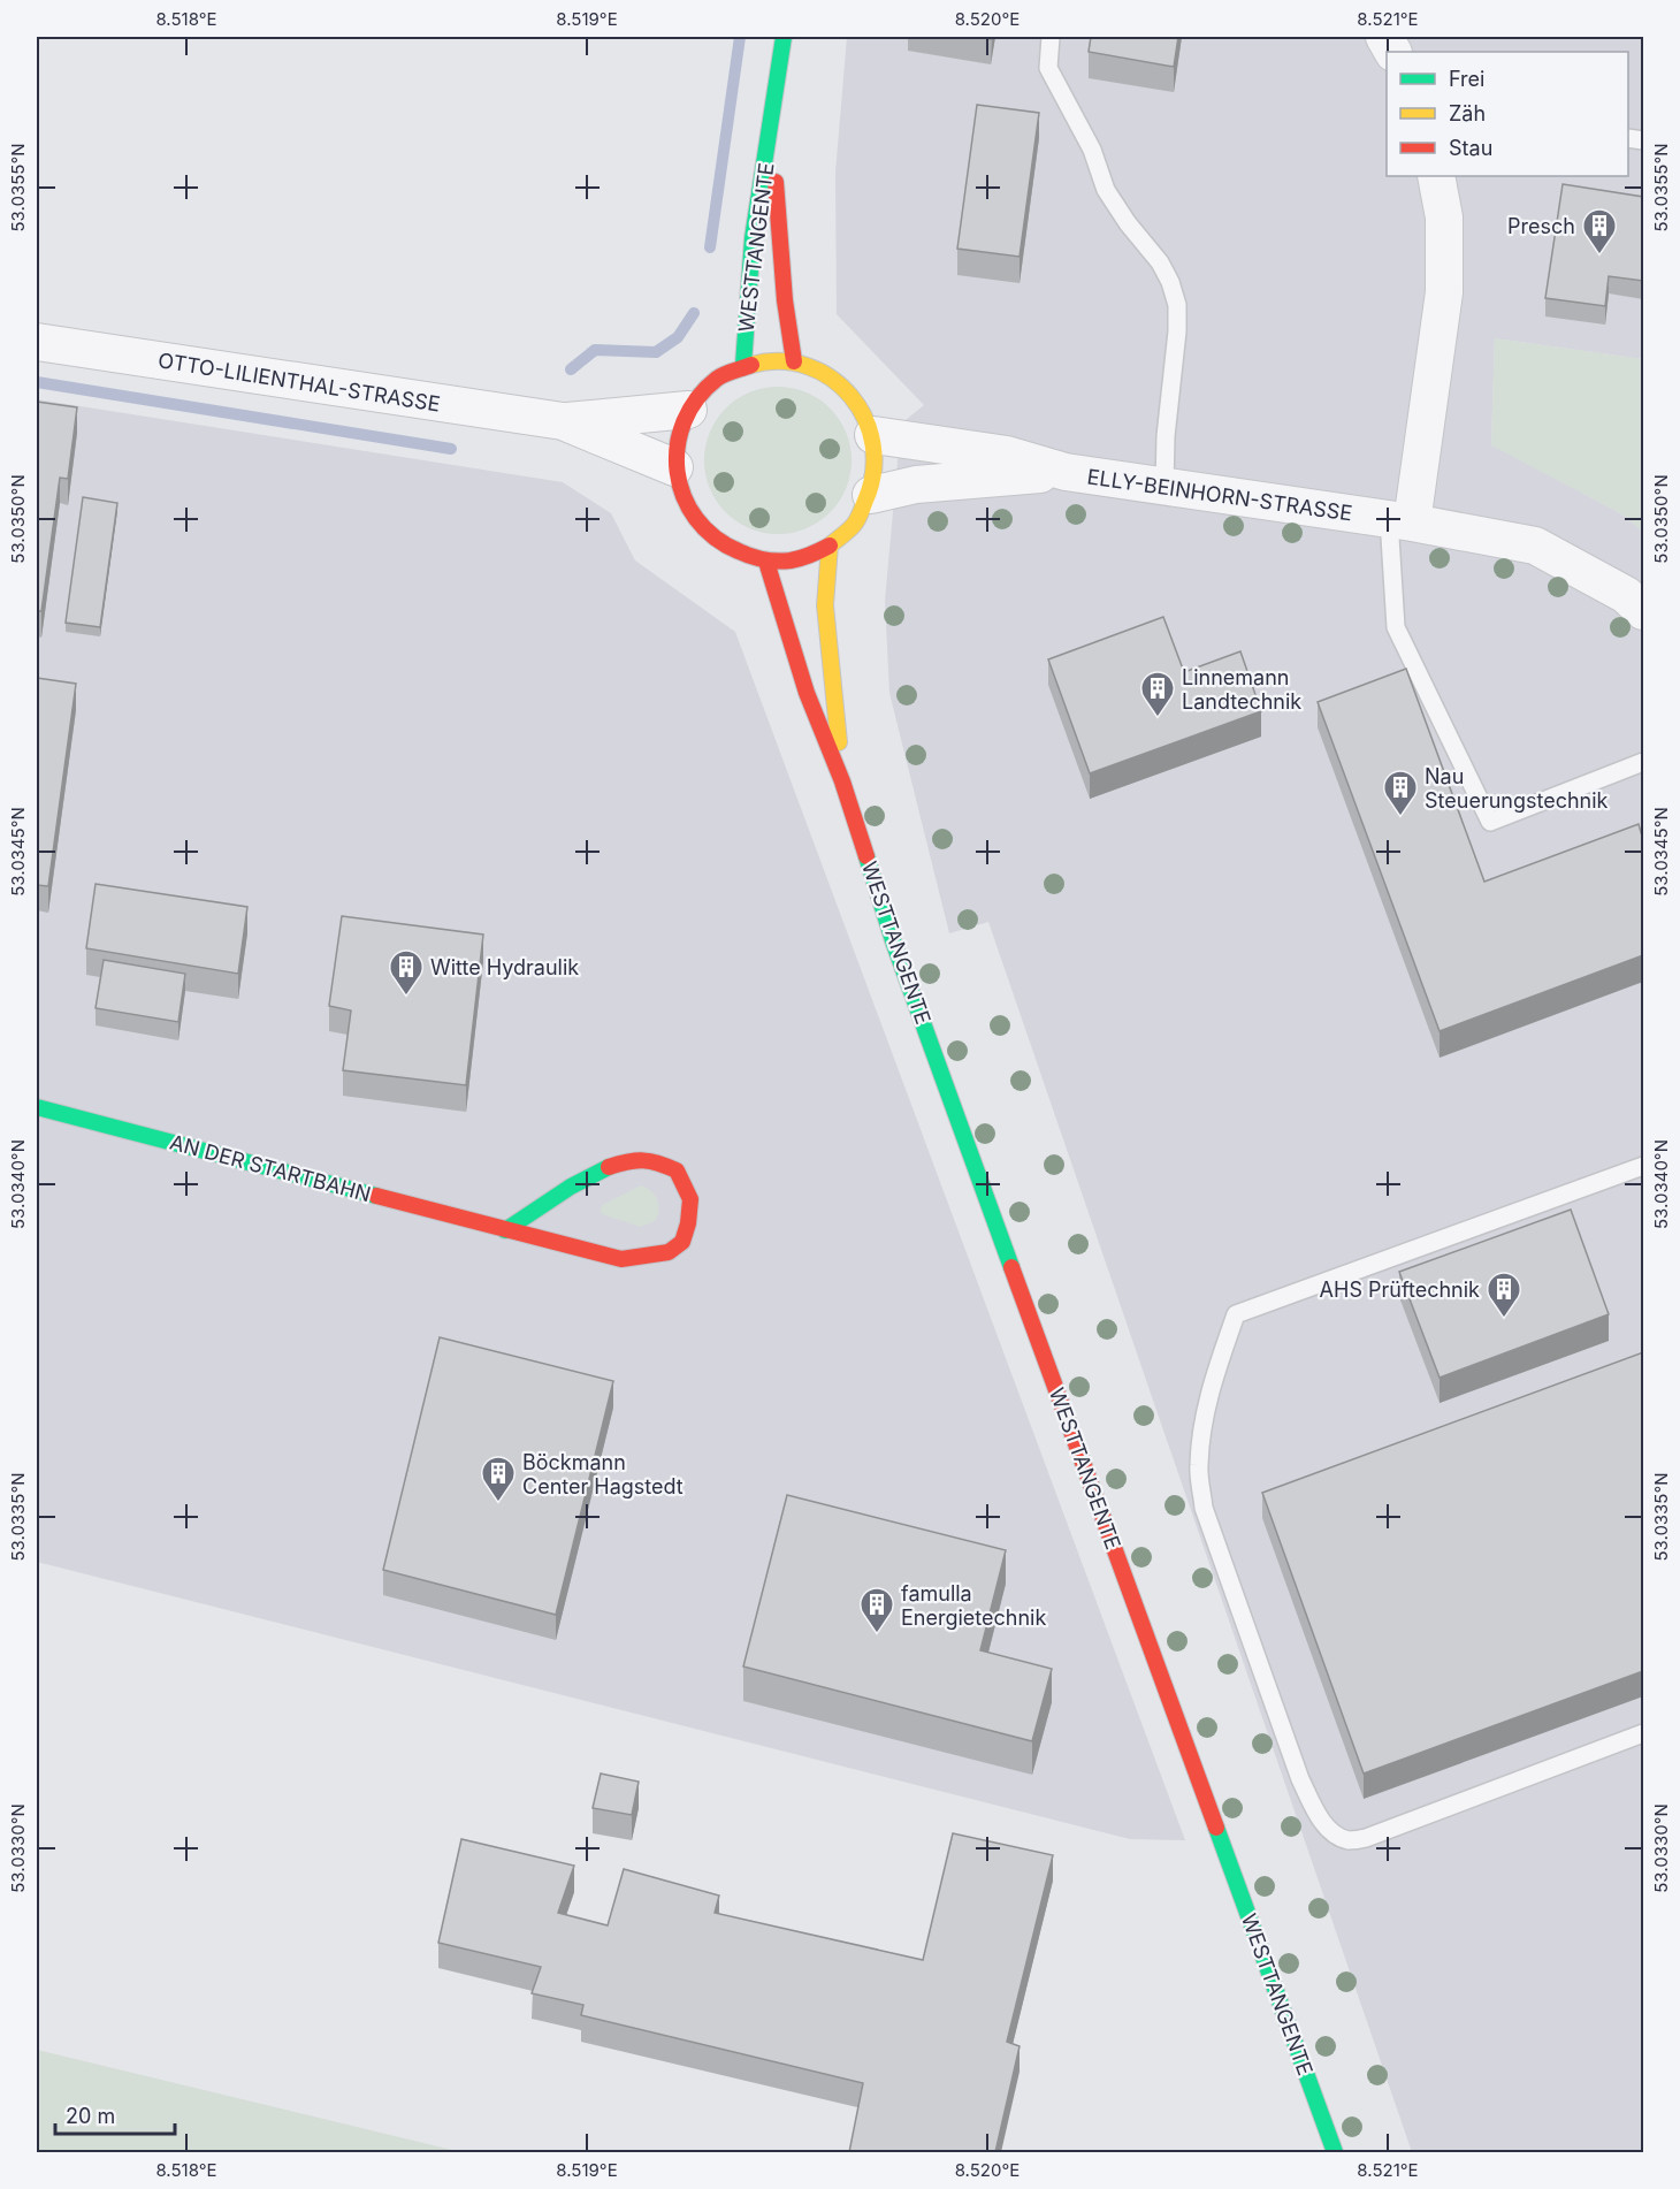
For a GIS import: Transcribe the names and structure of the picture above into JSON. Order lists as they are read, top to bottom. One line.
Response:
{"streets":{"street":["WESTTANGENTE","OTTO-LILIENTHAL-STRASSE","ELLY-BEINHORN-STRASSE","AN DER STARTBAHN"]},"crossings":[["WESTTANGENTE","OTTO-LILIENTHAL-STRASSE"],["WESTTANGENTE","ELLY-BEINHORN-STRASSE"],["OTTO-LILIENTHAL-STRASSE","ELLY-BEINHORN-STRASSE"]],"places":{"building":["Presch","Linnemann Landtechnik","Nau Steuerungstechnik","Witte Hydraulik","AHS Prüftechnik","Böckmann Center Hagstedt","famulla Energietechnik"]},"legend":["Frei","Zäh","Stau"],"scale_bar":"20 m","coordinates":["8.518°E","8.519°E","8.520°E","8.521°E","53.0355°N","53.0350°N","53.0345°N","53.0340°N","53.0335°N","53.0330°N"]}
